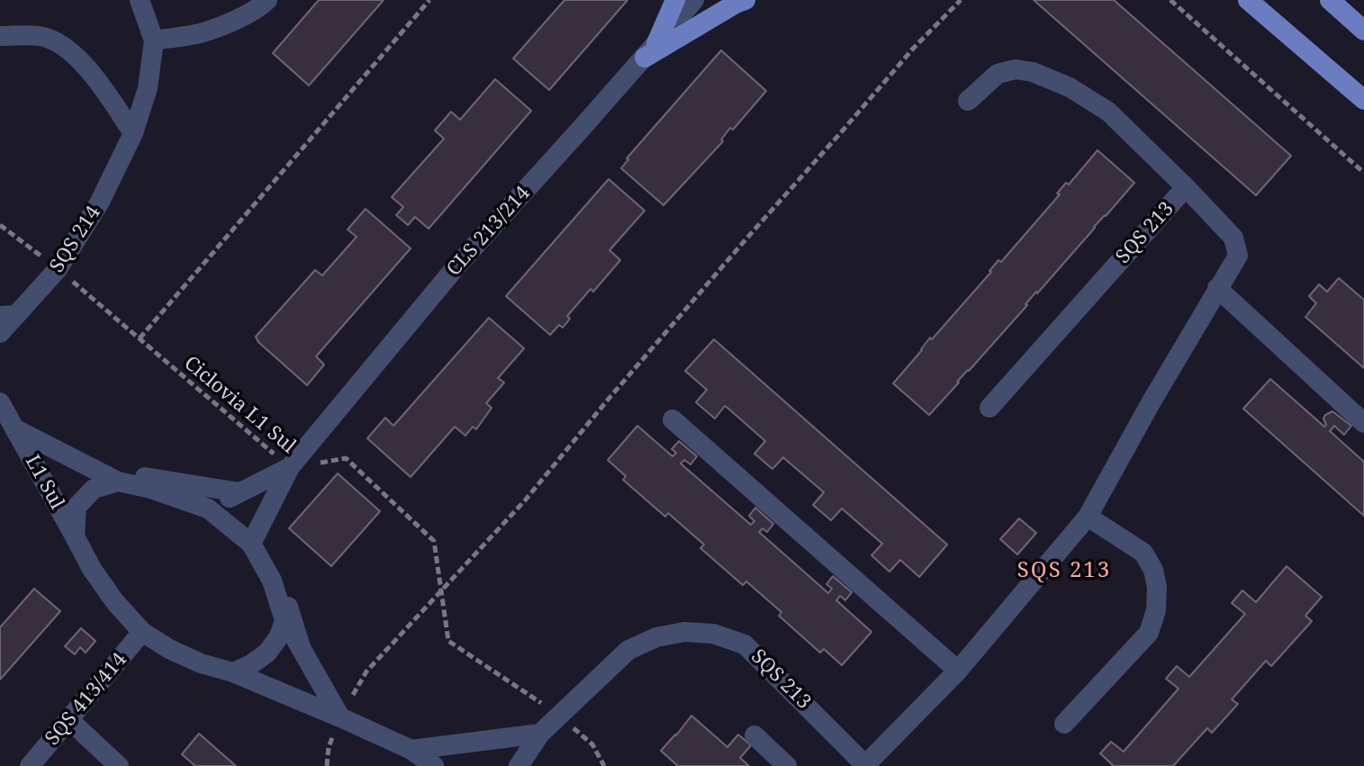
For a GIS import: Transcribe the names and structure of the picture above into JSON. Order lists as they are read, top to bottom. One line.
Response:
{"streets":{"street":["CLS 213/214","SQS 213","SQS 214","L1 Sul","SQS 413/414"],"path":["Ciclovia L1 Sul"]},"crossings":[["CLS 213/214","Ciclovia L1 Sul"],["CLS 213/214","L1 Sul"],["CLS 213/214","SQS 413/414"],["SQS 213","Ciclovia L1 Sul"],["SQS 214","Ciclovia L1 Sul"],["L1 Sul","SQS 413/414"]],"districts":["SQS 213"]}
